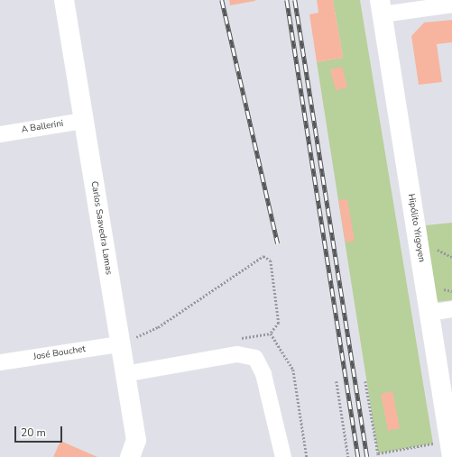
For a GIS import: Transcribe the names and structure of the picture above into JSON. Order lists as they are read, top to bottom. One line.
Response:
{"streets":{"main road":["Carlos Saavedra Lamas","Hipólito Yrigoyen"],"street":["A Ballerini","José Bouchet"]},"crossings":[["A Ballerini","Carlos Saavedra Lamas"],["Carlos Saavedra Lamas","José Bouchet"]],"scale_bar":"20 m"}
